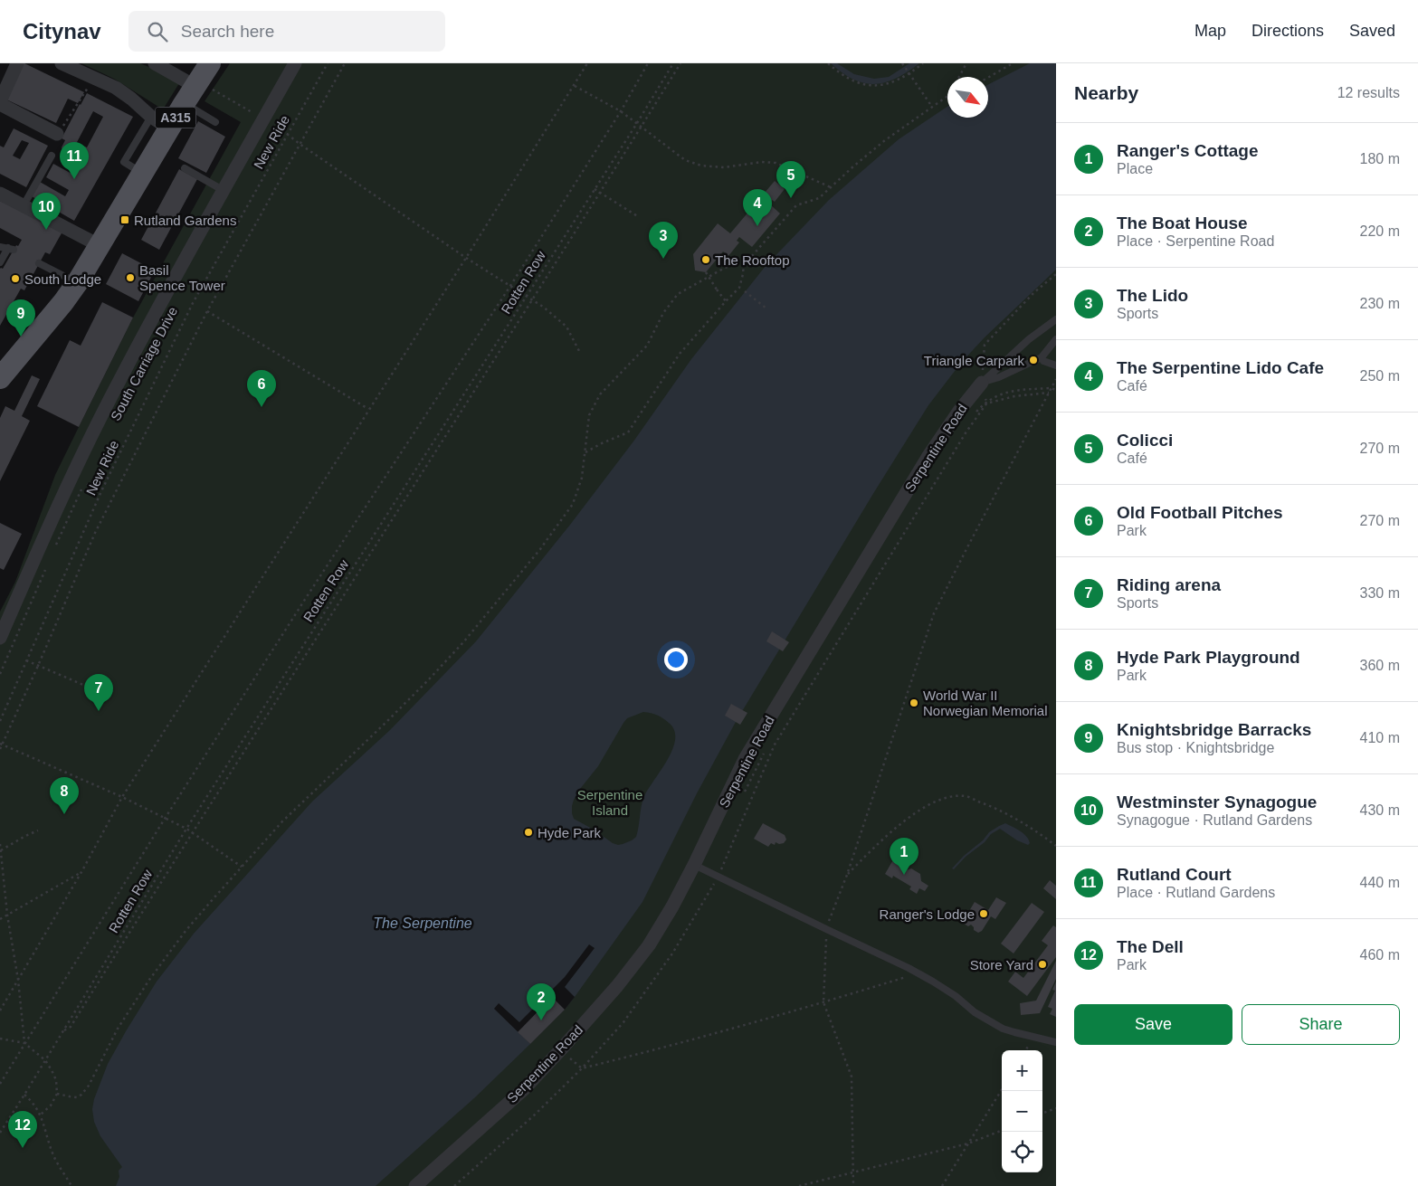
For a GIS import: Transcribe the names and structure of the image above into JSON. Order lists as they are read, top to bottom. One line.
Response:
{"streets":{"main road":["A315"],"street":["South Carriage Drive","Serpentine Road"],"path":["New Ride","Rotten Row"]},"water":["The Serpentine"],"parks":["Serpentine Island"],"places":{"transit":["Rutland Gardens"],"other":["The Rooftop","Basil Spence Tower","South Lodge","Triangle Carpark","World War II Norwegian Memorial","Hyde Park","Ranger's Lodge","Store Yard"]},"north":"bottom right","page":{"header":"Citynav","search":"Search here","nav":["Map","Directions","Saved"],"heading":["Nearby","12 results"],"list":[{"mark":"1","name":"Ranger's Cottage","note":"Place","value":"180 m"},{"mark":"2","name":"The Boat House","note":"Place · Serpentine Road","value":"220 m"},{"mark":"3","name":"The Lido","note":"Sports","value":"230 m"},{"mark":"4","name":"The Serpentine Lido Cafe","note":"Café","value":"250 m"},{"mark":"5","name":"Colicci","note":"Café","value":"270 m"},{"mark":"6","name":"Old Football Pitches","note":"Park","value":"270 m"},{"mark":"7","name":"Riding arena","note":"Sports","value":"330 m"},{"mark":"8","name":"Hyde Park Playground","note":"Park","value":"360 m"},{"mark":"9","name":"Knightsbridge Barracks","note":"Bus stop · Knightsbridge","value":"410 m"},{"mark":"10","name":"Westminster Synagogue","note":"Synagogue · Rutland Gardens","value":"430 m"},{"mark":"11","name":"Rutland Court","note":"Place · Rutland Gardens","value":"440 m"},{"mark":"12","name":"The Dell","note":"Park","value":"460 m"}],"pins":["11","5","4","10","3","9","6","7","8","1","2","12"],"buttons":["Save","Share"],"map_buttons":["+","−"]}}
